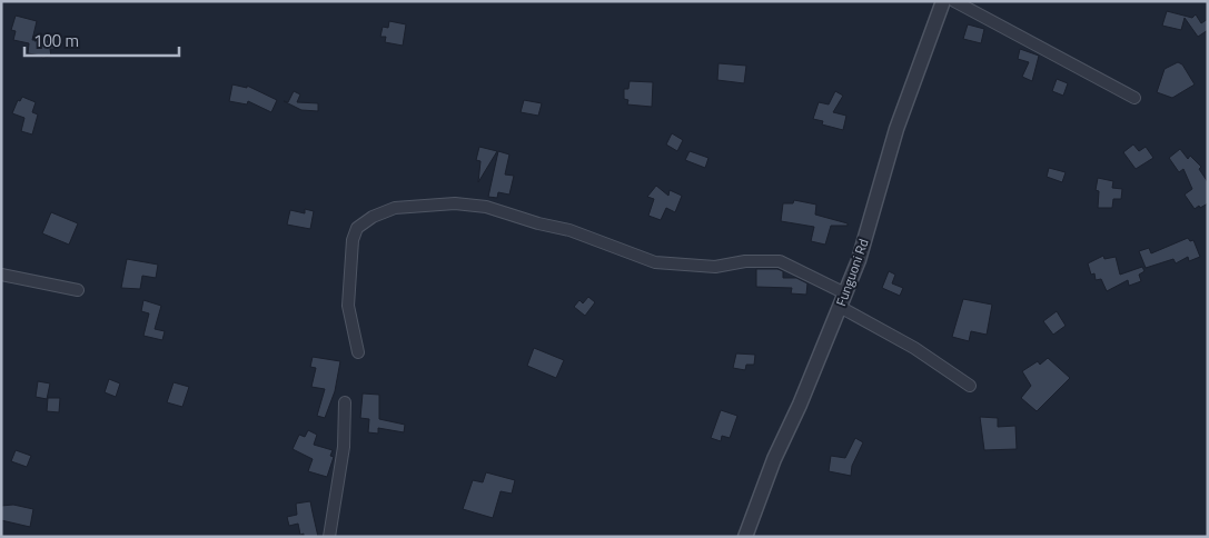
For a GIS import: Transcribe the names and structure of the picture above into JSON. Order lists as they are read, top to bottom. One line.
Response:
{"streets":{"street":["Funguoni Rd"]},"scale_bar":"100 m"}
